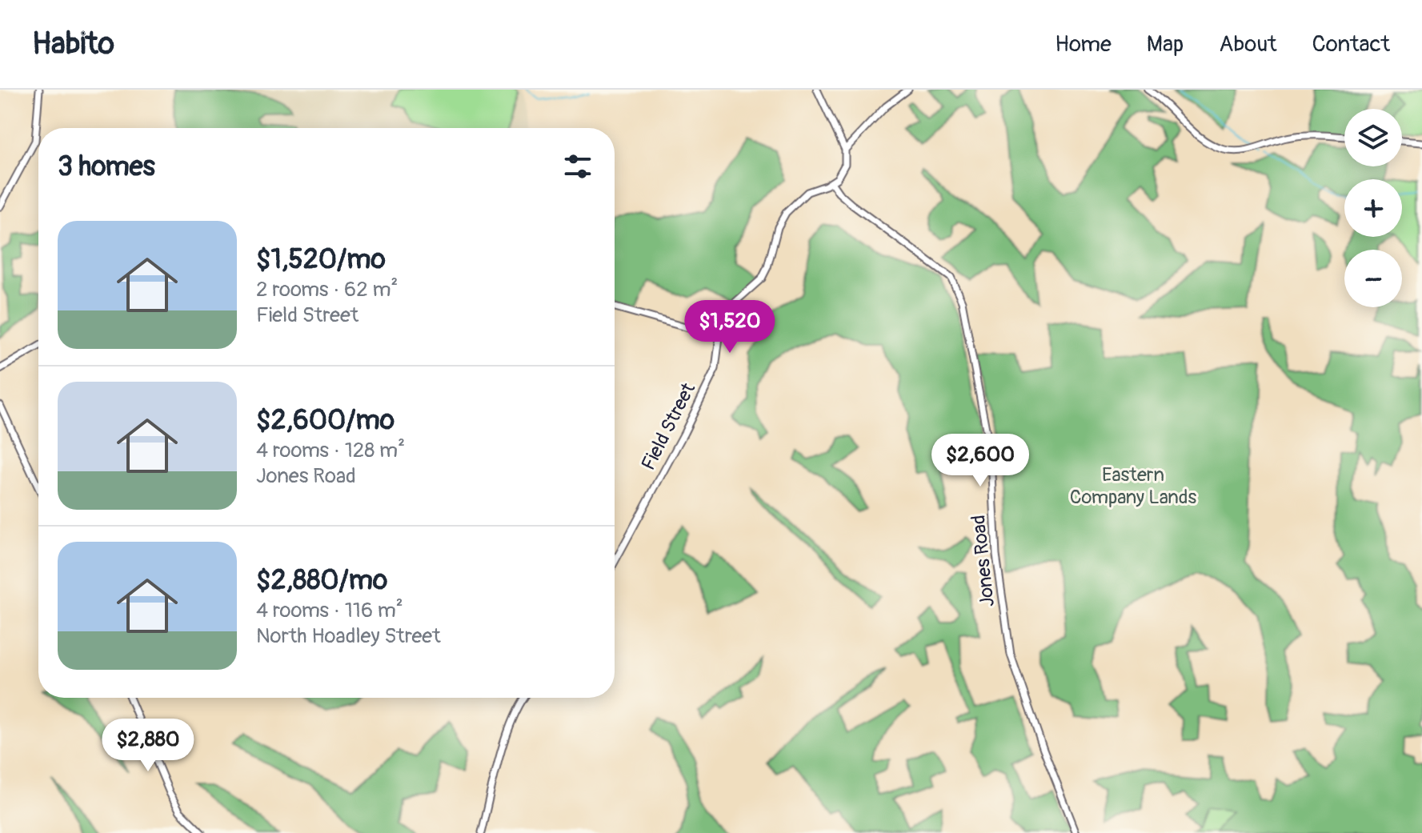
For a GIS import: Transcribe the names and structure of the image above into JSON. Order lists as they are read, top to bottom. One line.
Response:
{"streets":{"street":["Field Street","Jones Road"]},"crossings":[["Field Street","Jones Road"]],"parks":["Eastern Company Lands"],"page":{"header":"Habito","nav":["Home","Map","About","Contact"],"map_buttons":["+","−"],"heading":"3 homes","list":[{"name":"$1,520/mo","note":"2 rooms · 62 m² · Field Street"},{"name":"$2,600/mo","note":"4 rooms · 128 m² · Jones Road"},{"name":"$2,880/mo","note":"4 rooms · 116 m² · North Hoadley Street"}],"price":["$1,520","$2,600","$2,880"]}}
